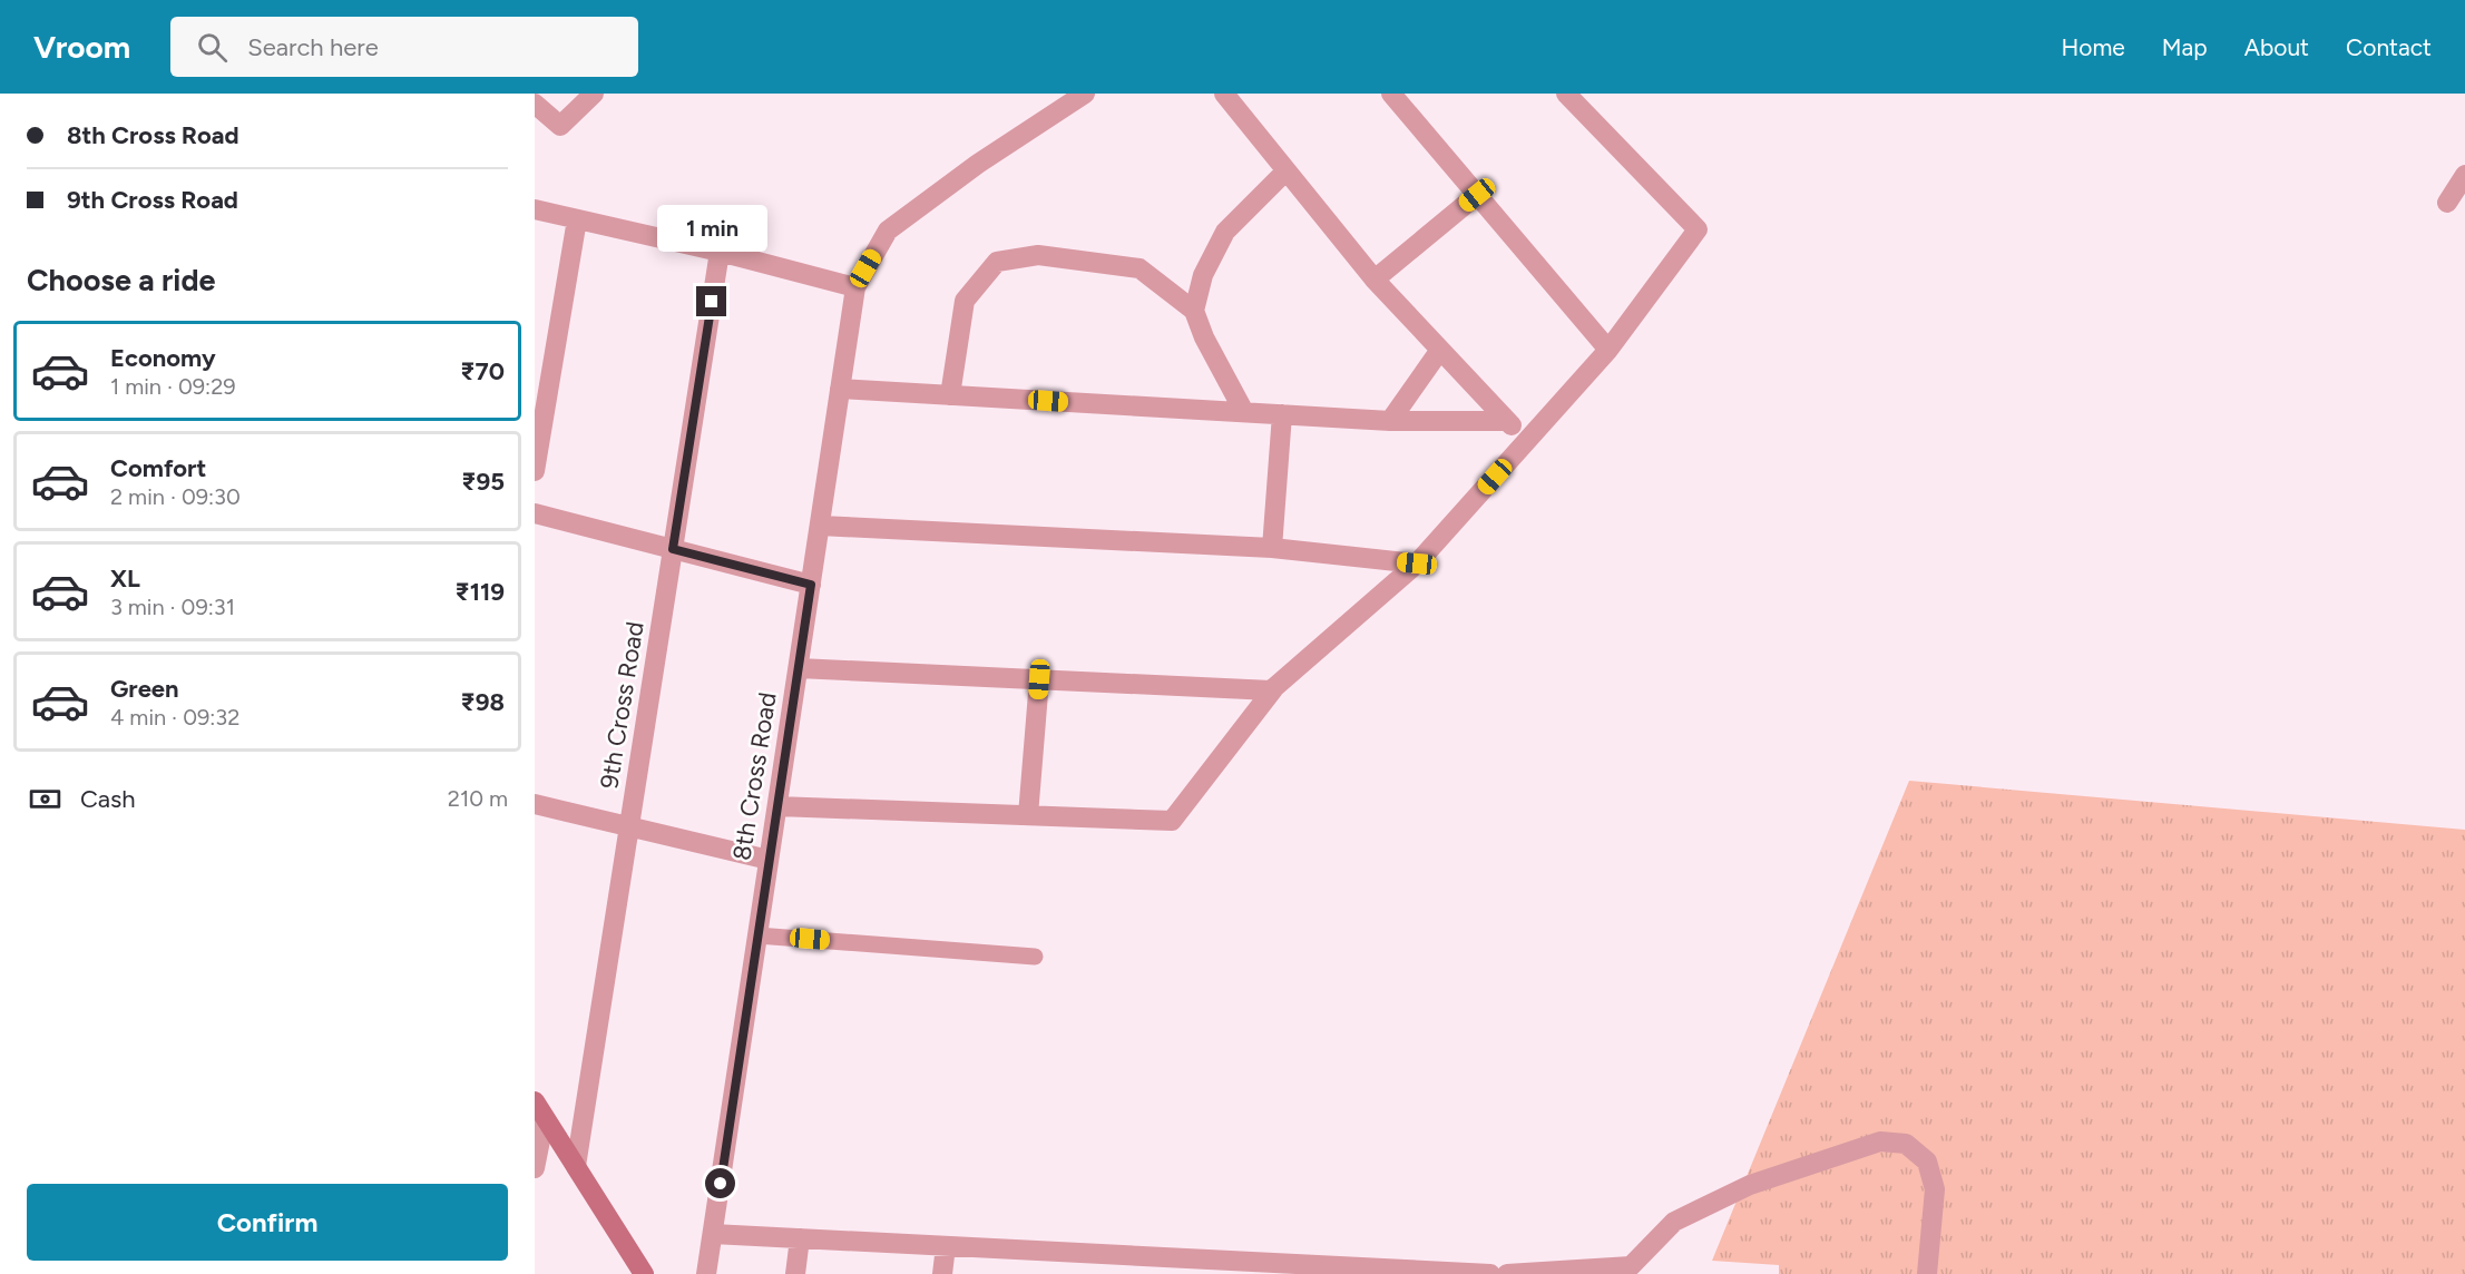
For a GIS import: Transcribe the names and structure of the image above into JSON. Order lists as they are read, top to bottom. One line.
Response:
{"streets":{"street":["9th Cross Road","8th Cross Road"]},"page":{"header":"Vroom","search":"Search here","nav":["Home","Map","About","Contact"],"banner":["8th Cross Road","9th Cross Road"],"bubble":"1 min","heading":"Choose a ride","list":[{"name":"Economy","note":"1 min · 09:29","value":"₹70"},{"name":"Comfort","note":"2 min · 09:30","value":"₹95"},{"name":"XL","note":"3 min · 09:31","value":"₹119"},{"name":"Green","note":"4 min · 09:32","value":"₹98"}],"pay":["Cash","210 m"],"buttons":"Confirm"}}
